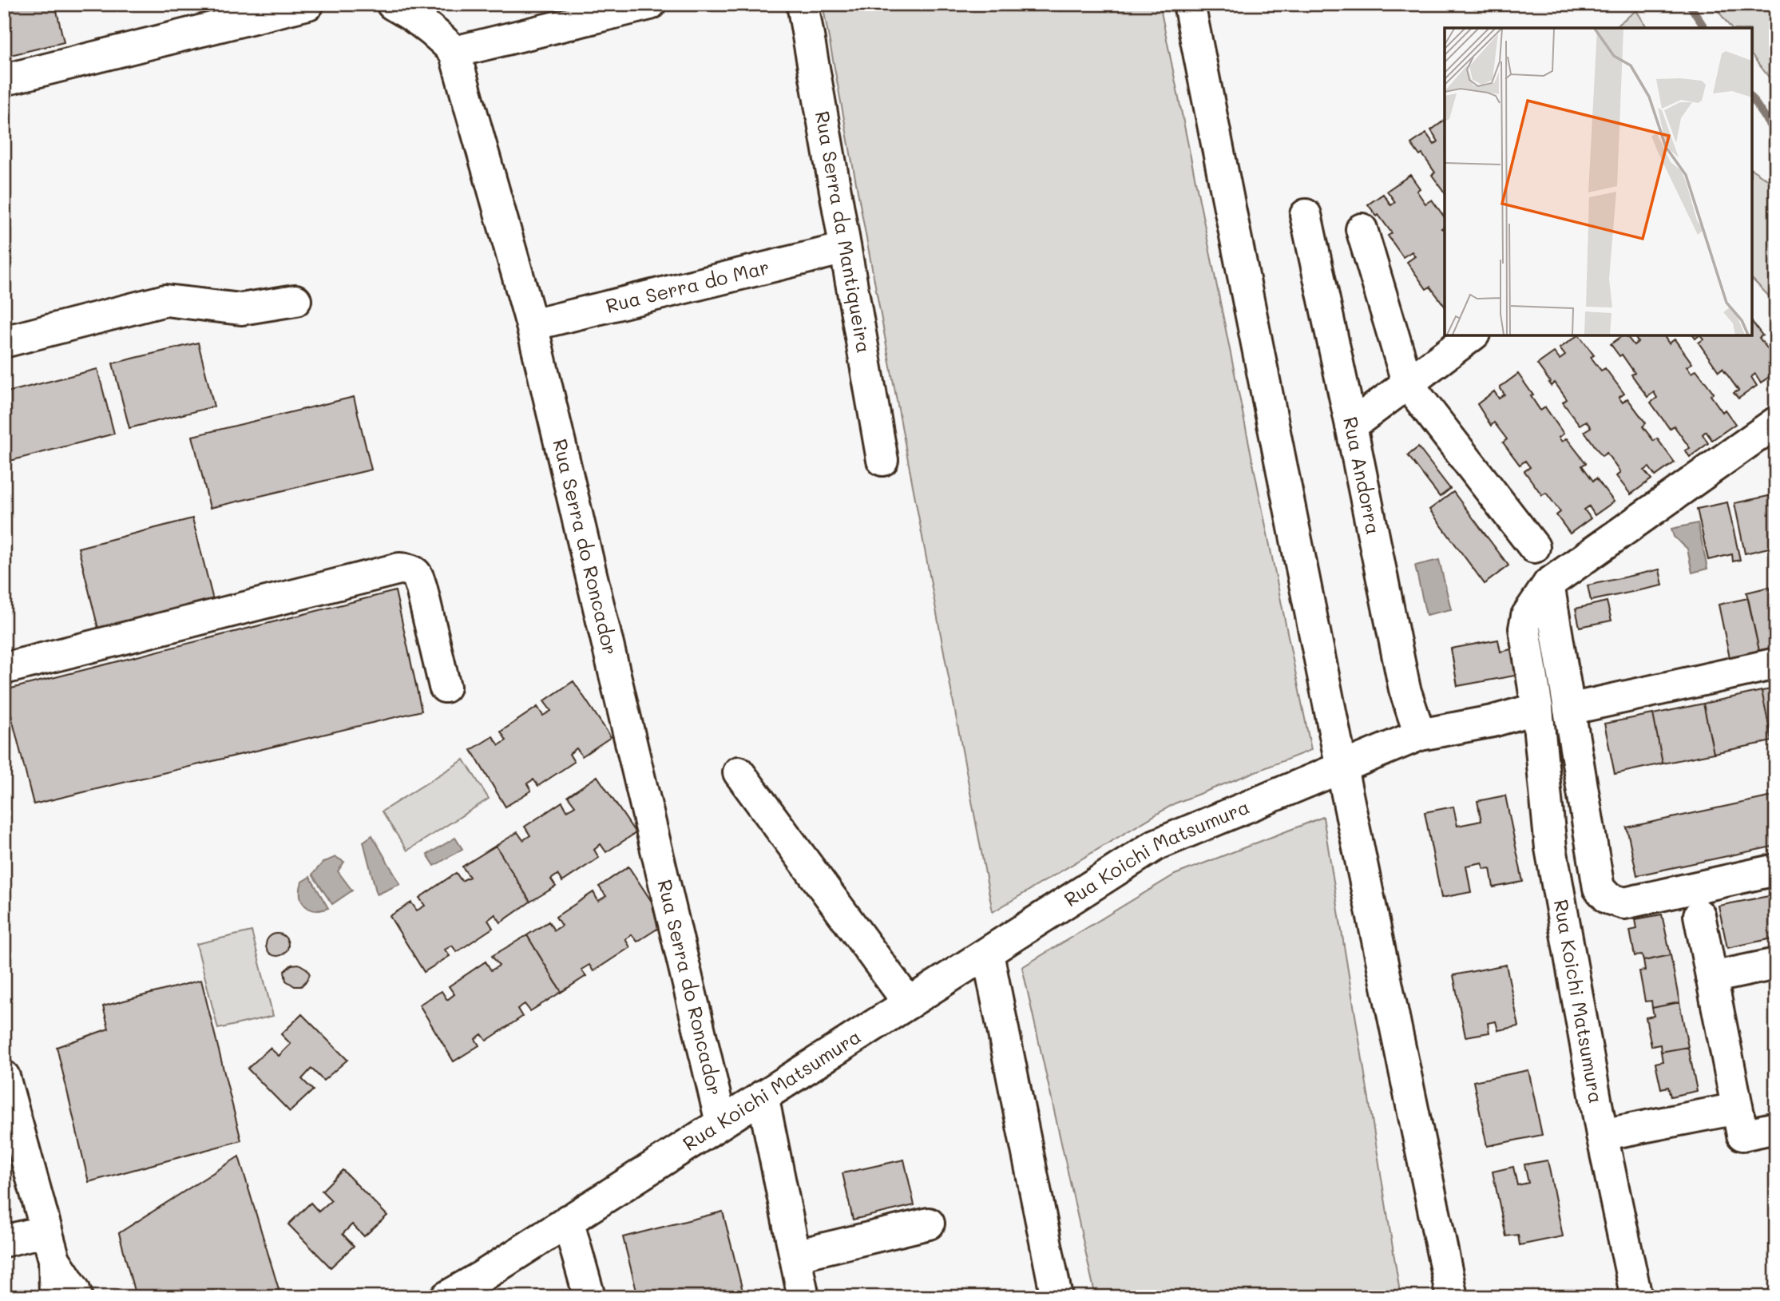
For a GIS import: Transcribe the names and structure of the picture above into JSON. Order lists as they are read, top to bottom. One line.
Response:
{"streets":{"street":["Rua Serra da Mantiqueira","Rua Serra do Mar","Rua Andorra","Rua Serra do Roncador","Rua Koichi Matsumura"]},"crossings":[["Rua Serra da Mantiqueira","Rua Serra do Mar"],["Rua Serra do Mar","Rua Serra do Roncador"],["Rua Andorra","Rua Koichi Matsumura"],["Rua Serra do Roncador","Rua Koichi Matsumura"]]}
